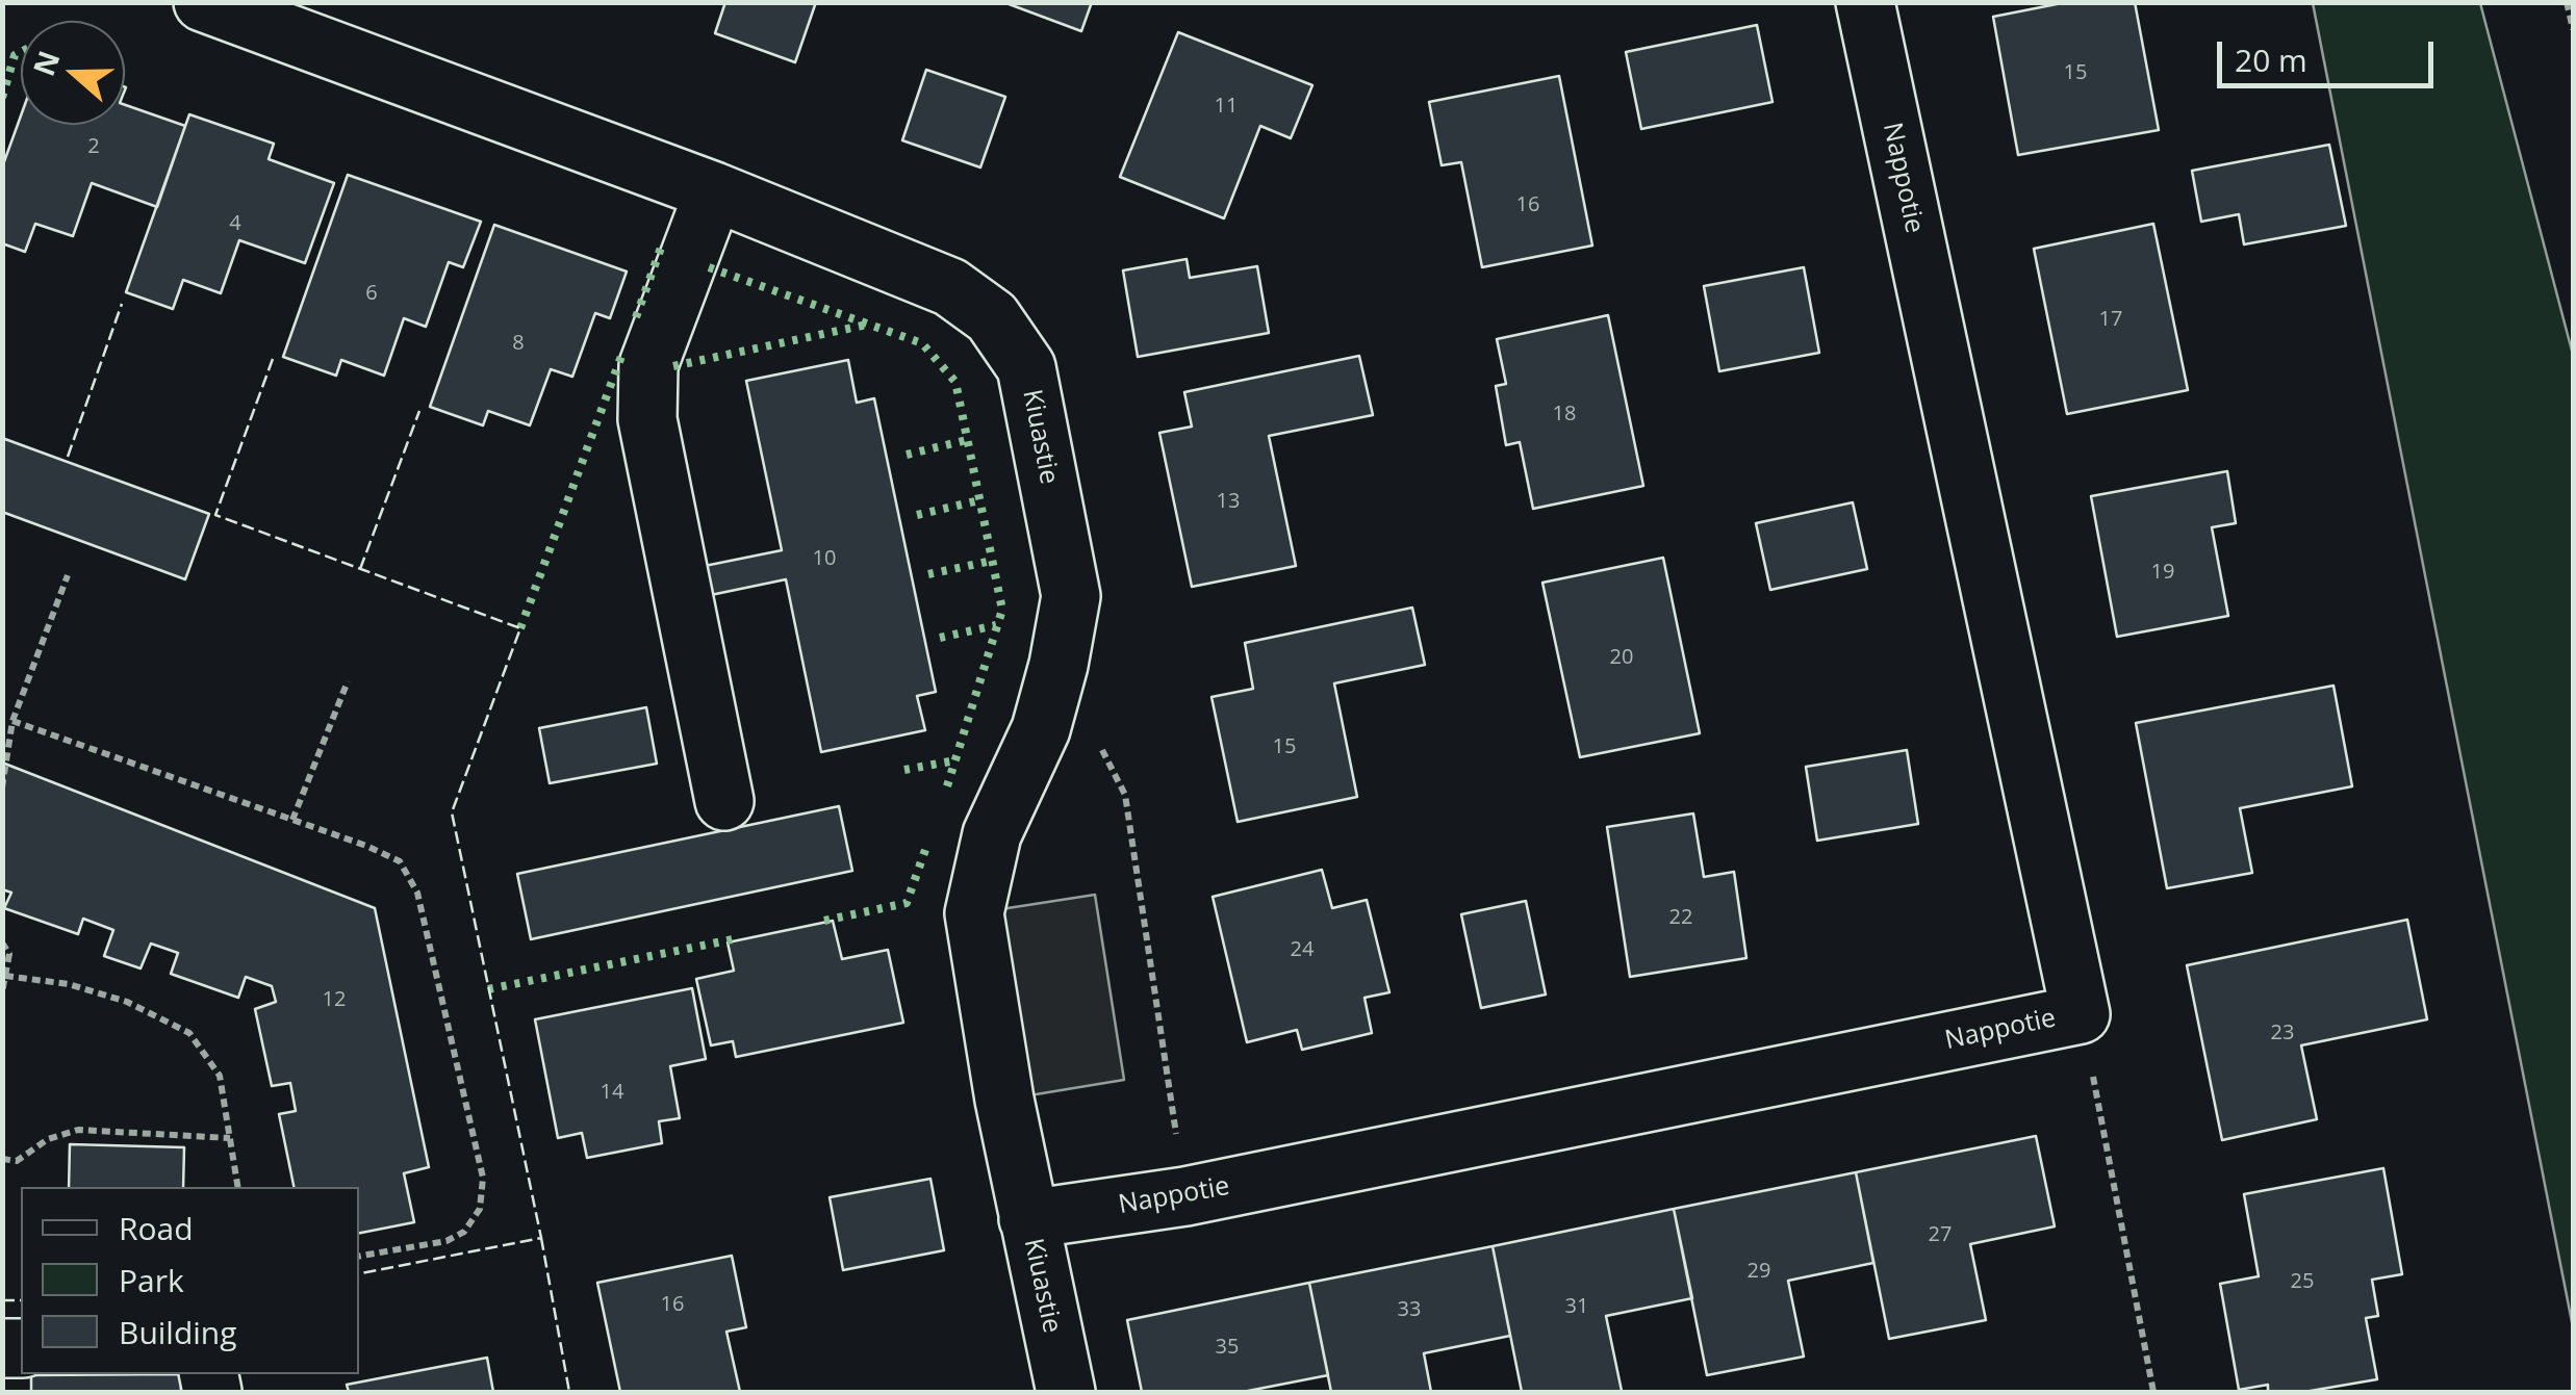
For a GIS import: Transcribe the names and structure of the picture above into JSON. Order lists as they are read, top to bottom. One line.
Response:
{"streets":{"street":["Nappotie","Kiuastie"]},"crossings":[["Nappotie","Kiuastie"]],"house_numbers":["15","11","2","16","4","6","17","8","18","13","10","19","20","15","22","24","12","23","14","27","29","25","16","31","33","35"],"legend":["Road","Park","Building"],"scale_bar":"20 m","north":"left"}
